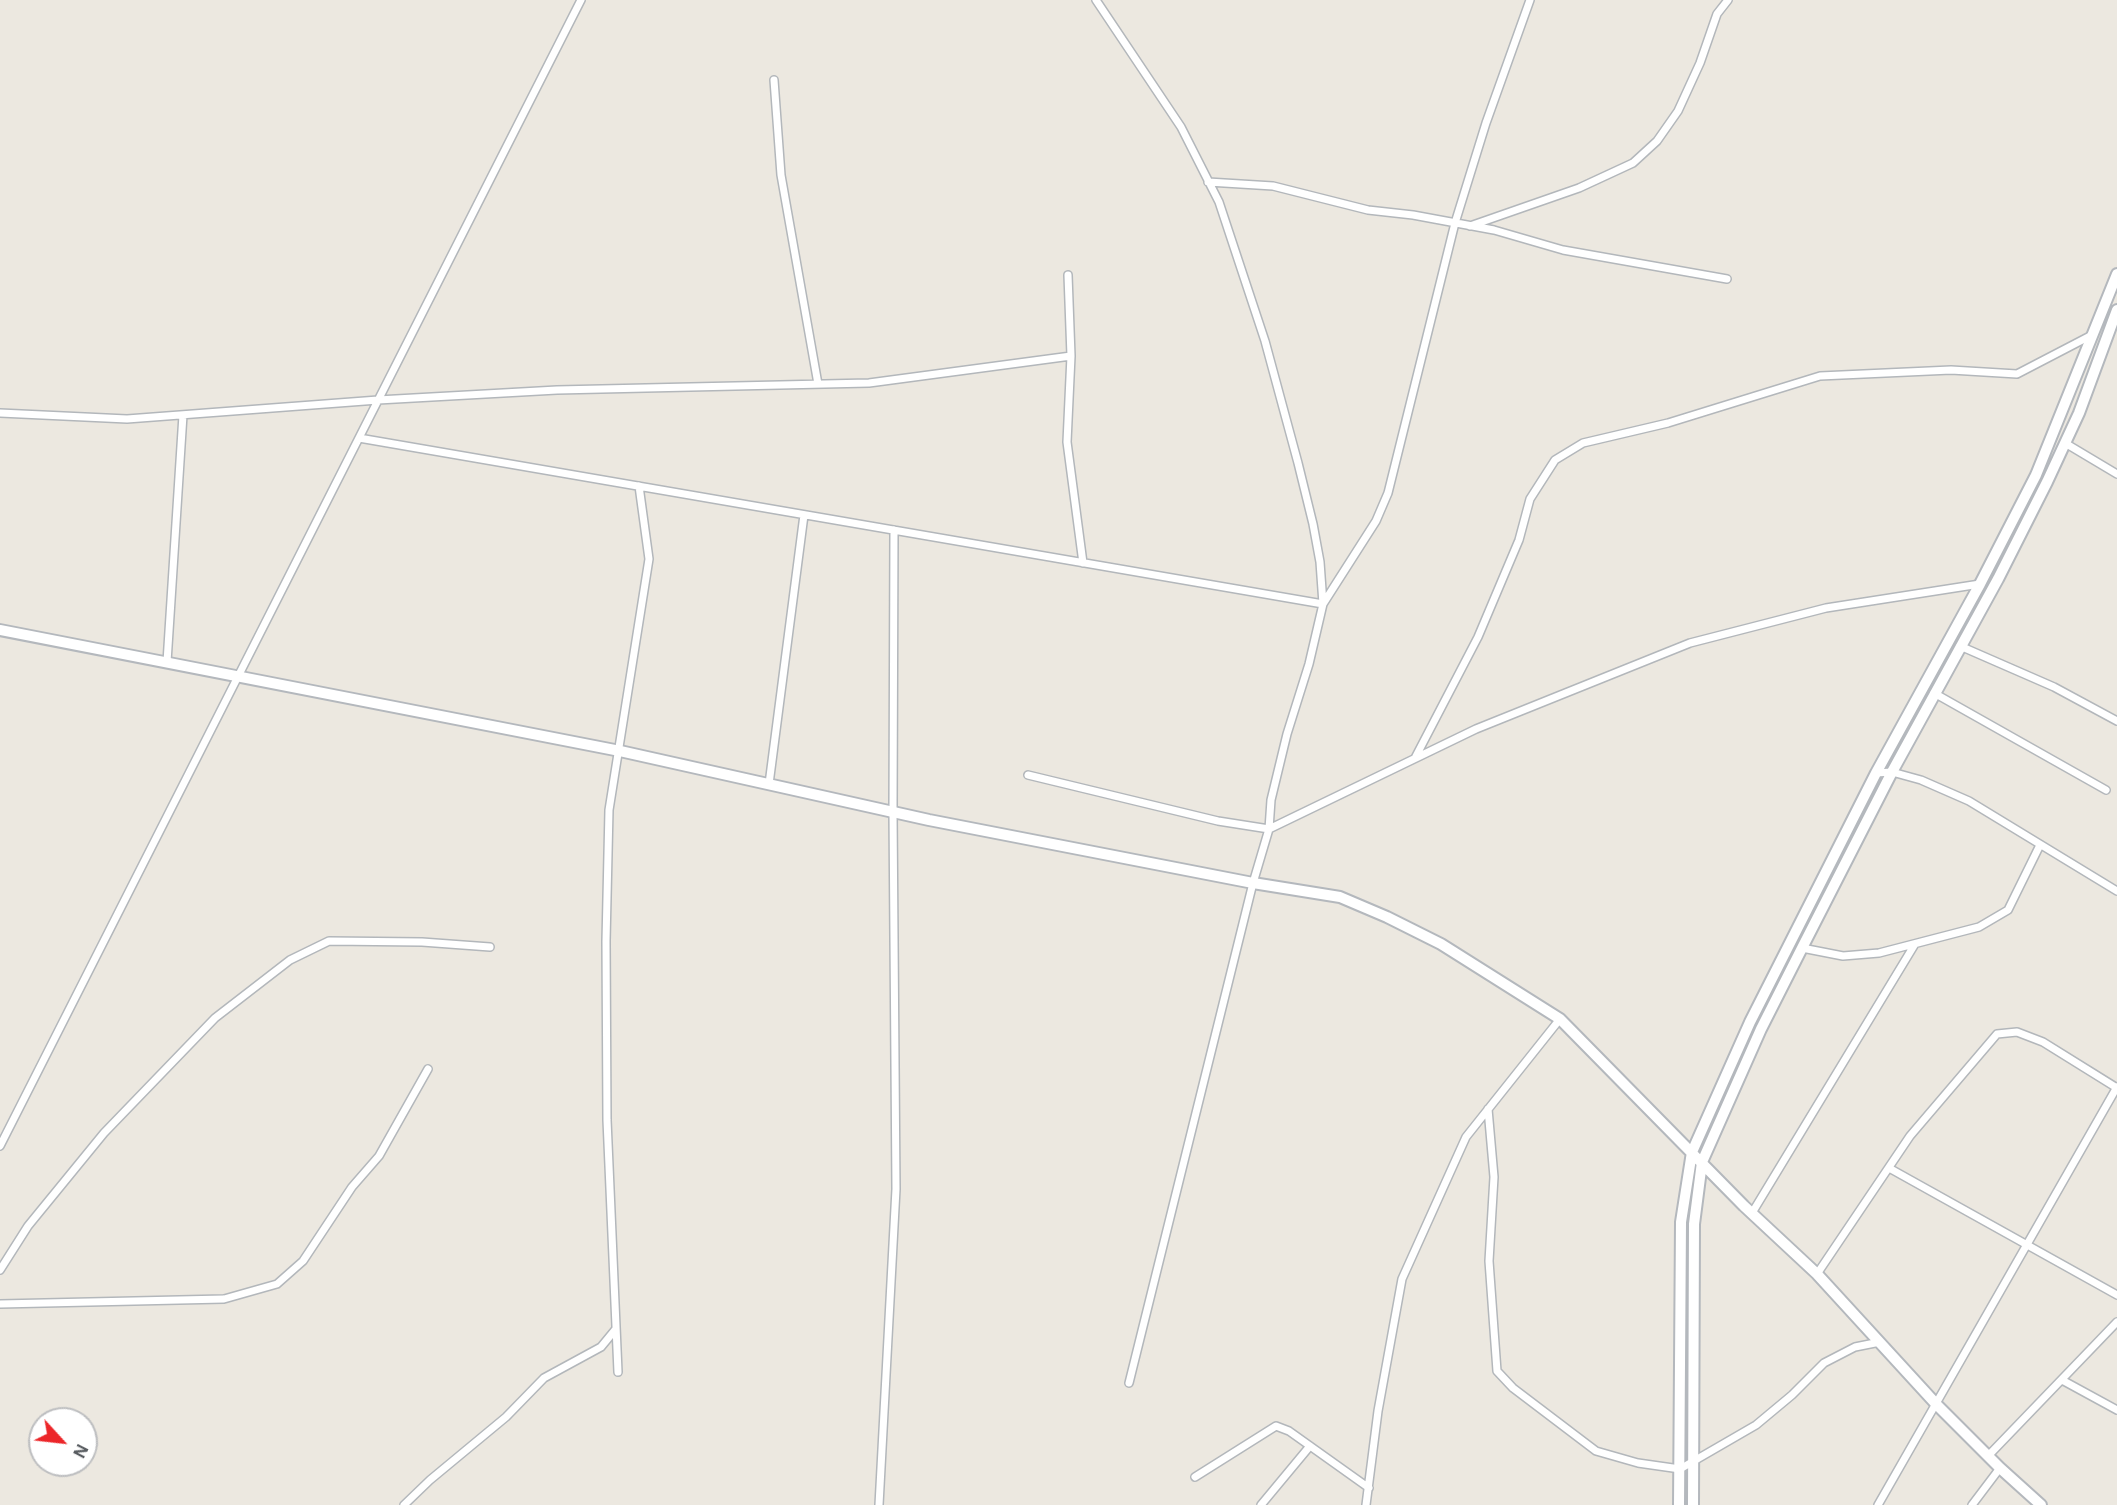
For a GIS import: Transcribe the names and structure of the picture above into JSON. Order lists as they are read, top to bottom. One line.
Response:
{"north":"bottom right"}
